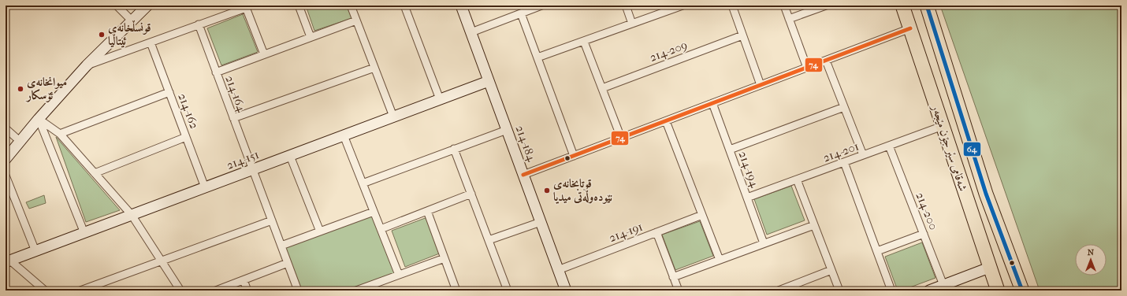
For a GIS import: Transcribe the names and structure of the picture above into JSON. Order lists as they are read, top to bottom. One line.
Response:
{"streets":{"highway":["شەقامی سێر جۆن مێجەر"],"street":["214-209","214-164","214-162","214-184","214-201","214-151","214-194","214-200","214-191"]},"crossings":[["214-164","214-151"],["214-162","214-151"],["214-184","214-151"],["214-184","214-191"],["شەقامی سێر جۆن مێجەر","214-201"],["214-201","214-194"],["214-201","214-200"]],"places":["قونسڵخانەی ئیتاڵیا","میوانخانەی ئۆسکار","قوتابخانەی نێودەوڵەتی میدیا"],"lines":["transit line 64","transit line 74"],"north":"top"}
